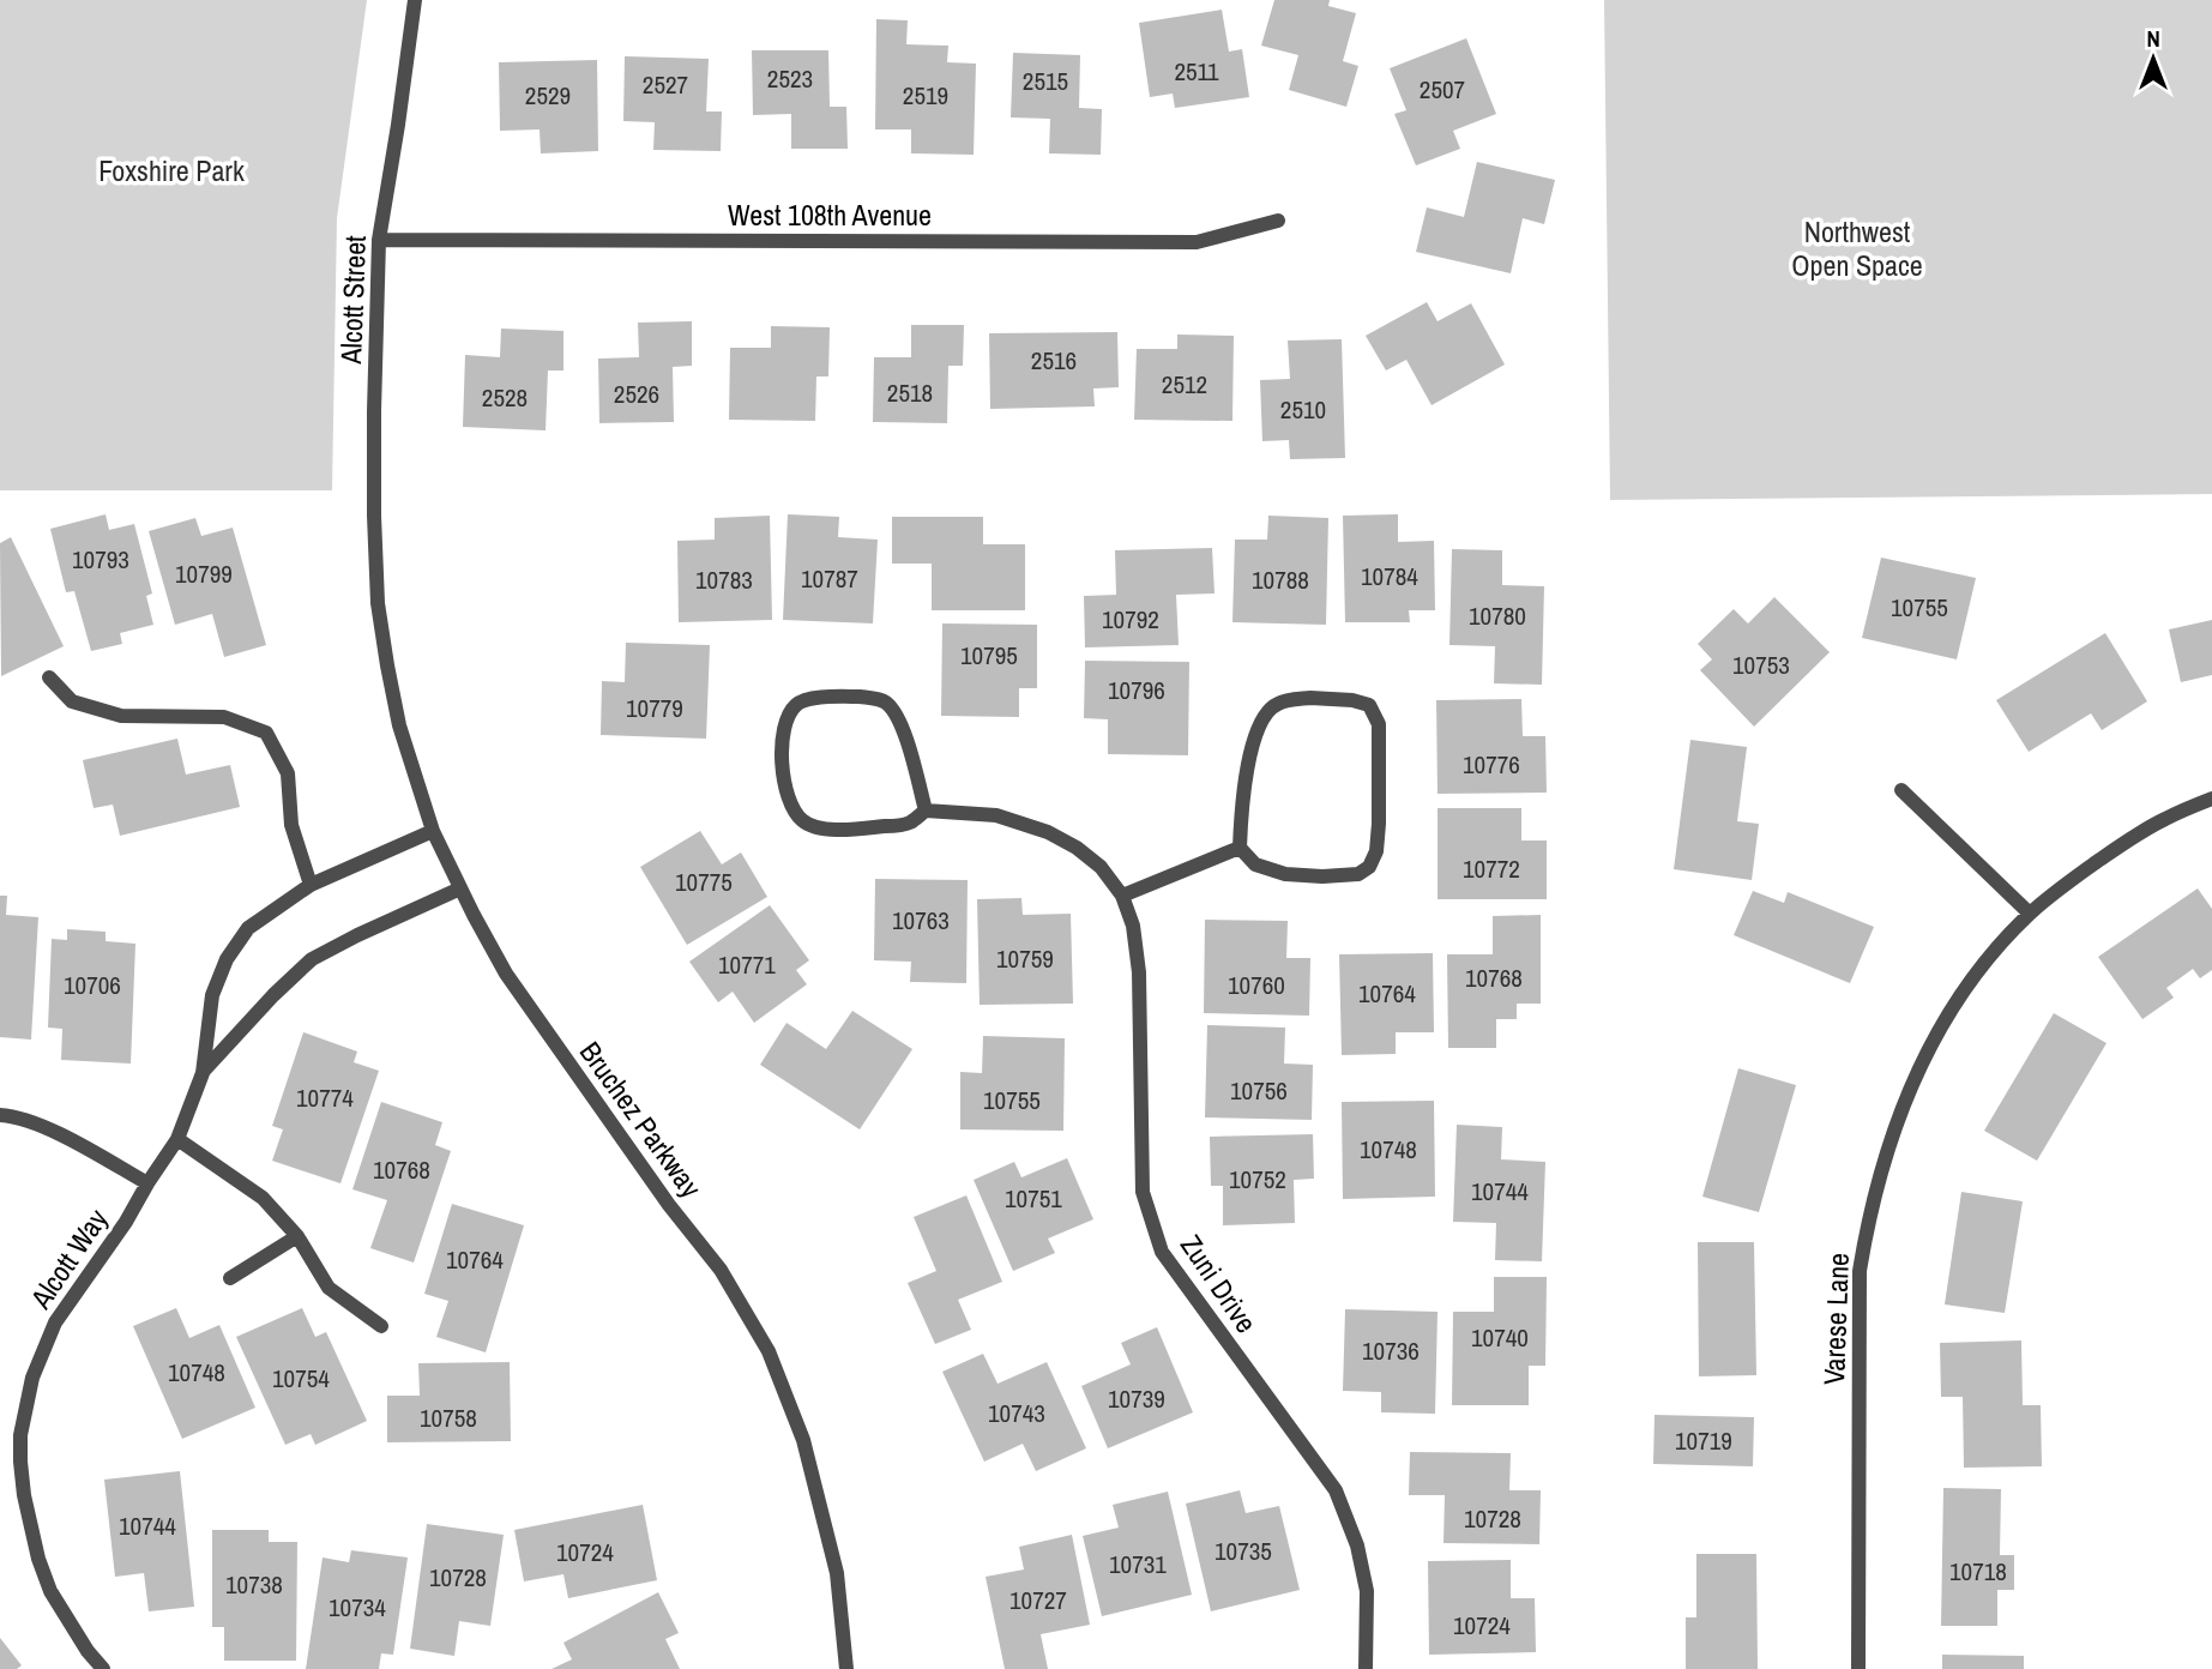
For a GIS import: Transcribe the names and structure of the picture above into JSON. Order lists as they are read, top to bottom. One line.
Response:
{"streets":{"street":["West 108th Avenue","Alcott Street","Bruchez Parkway","Alcott Way","Zuni Drive","Varese Lane"]},"crossings":[["West 108th Avenue","Alcott Street"],["Alcott Street","Bruchez Parkway"],["Bruchez Parkway","Alcott Way"]],"parks":["Foxshire Park","Northwest Open Space"],"house_numbers":["2511","2523","2515","2527","2507","2529","2519","2516","2512","2518","2526","2528","2510","10793","10799","10784","10787","10783","10788","10755","10780","10792","10795","10753","10796","10779","10776","10772","10775","10763","10759","10771","10768","10706","10760","10764","10756","10774","10755","10748","10768","10752","10744","10751","10764","10740","10736","10748","10754","10739","10743","10758","10719","10728","10744","10735","10724","10731","10718","10728","10738","10727","10734","10724"],"north":"top"}
